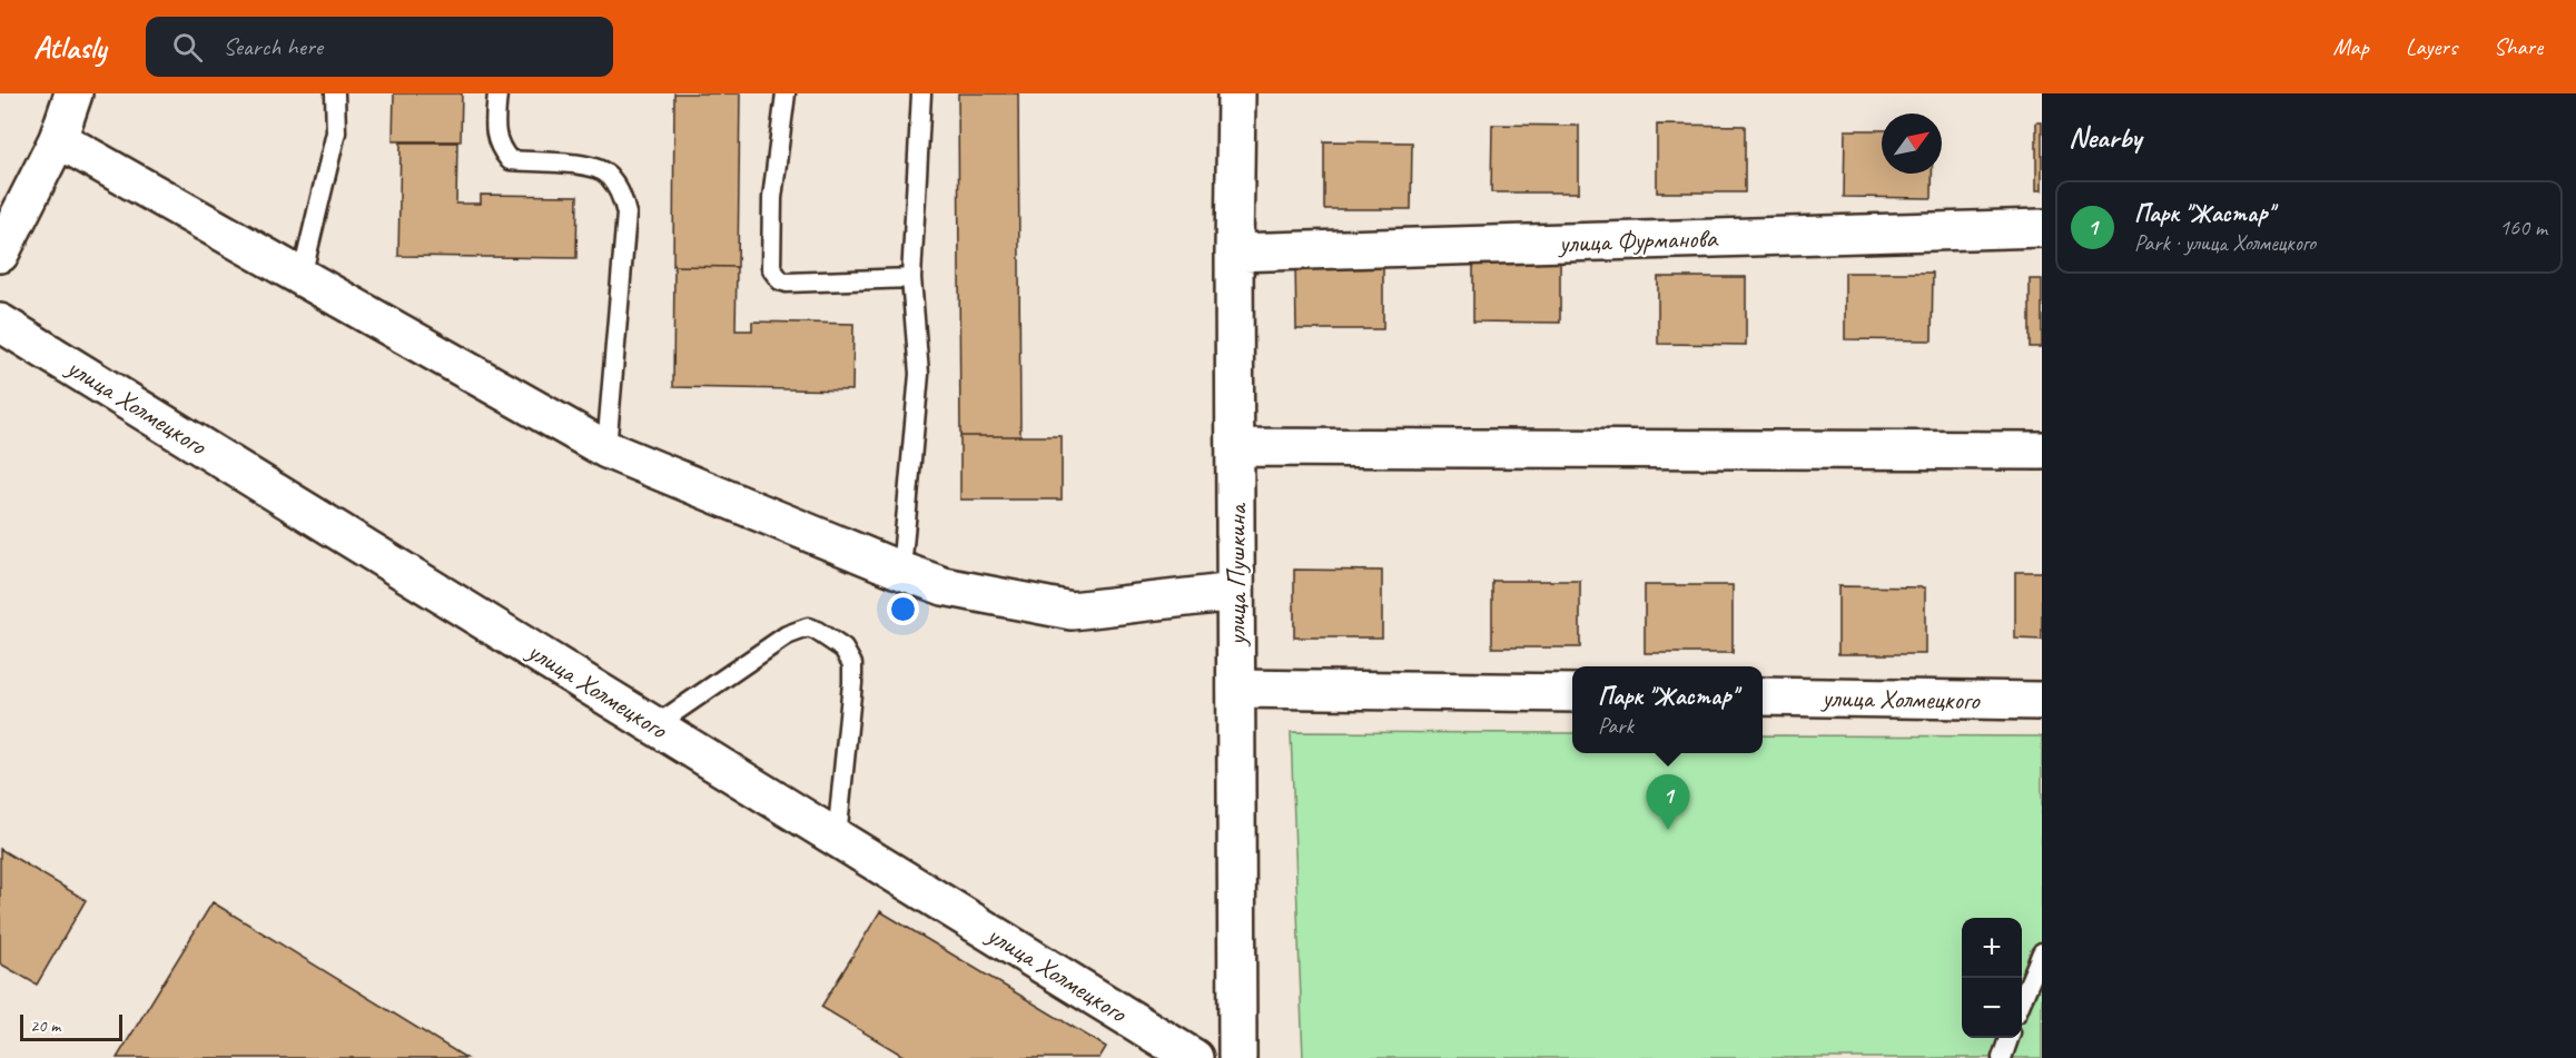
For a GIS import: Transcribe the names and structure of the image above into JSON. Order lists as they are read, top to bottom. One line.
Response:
{"streets":{"street":["улица Фурманова","улица Холмецкого","улица Пушкина"]},"crossings":[["улица Фурманова","улица Пушкина"]],"scale_bar":"20 m","north":"top right","page":{"header":"Atlasly","search":"Search here","nav":["Map","Layers","Share"],"heading":"Nearby","list":[{"mark":"1","name":"Парк \"Жастар\"","note":"Park · улица Холмецкого","value":"160 m"}],"popup":["Парк \"Жастар\"","Park"],"pins":"1","map_buttons":["+","−"],"scale":"20 m"}}
